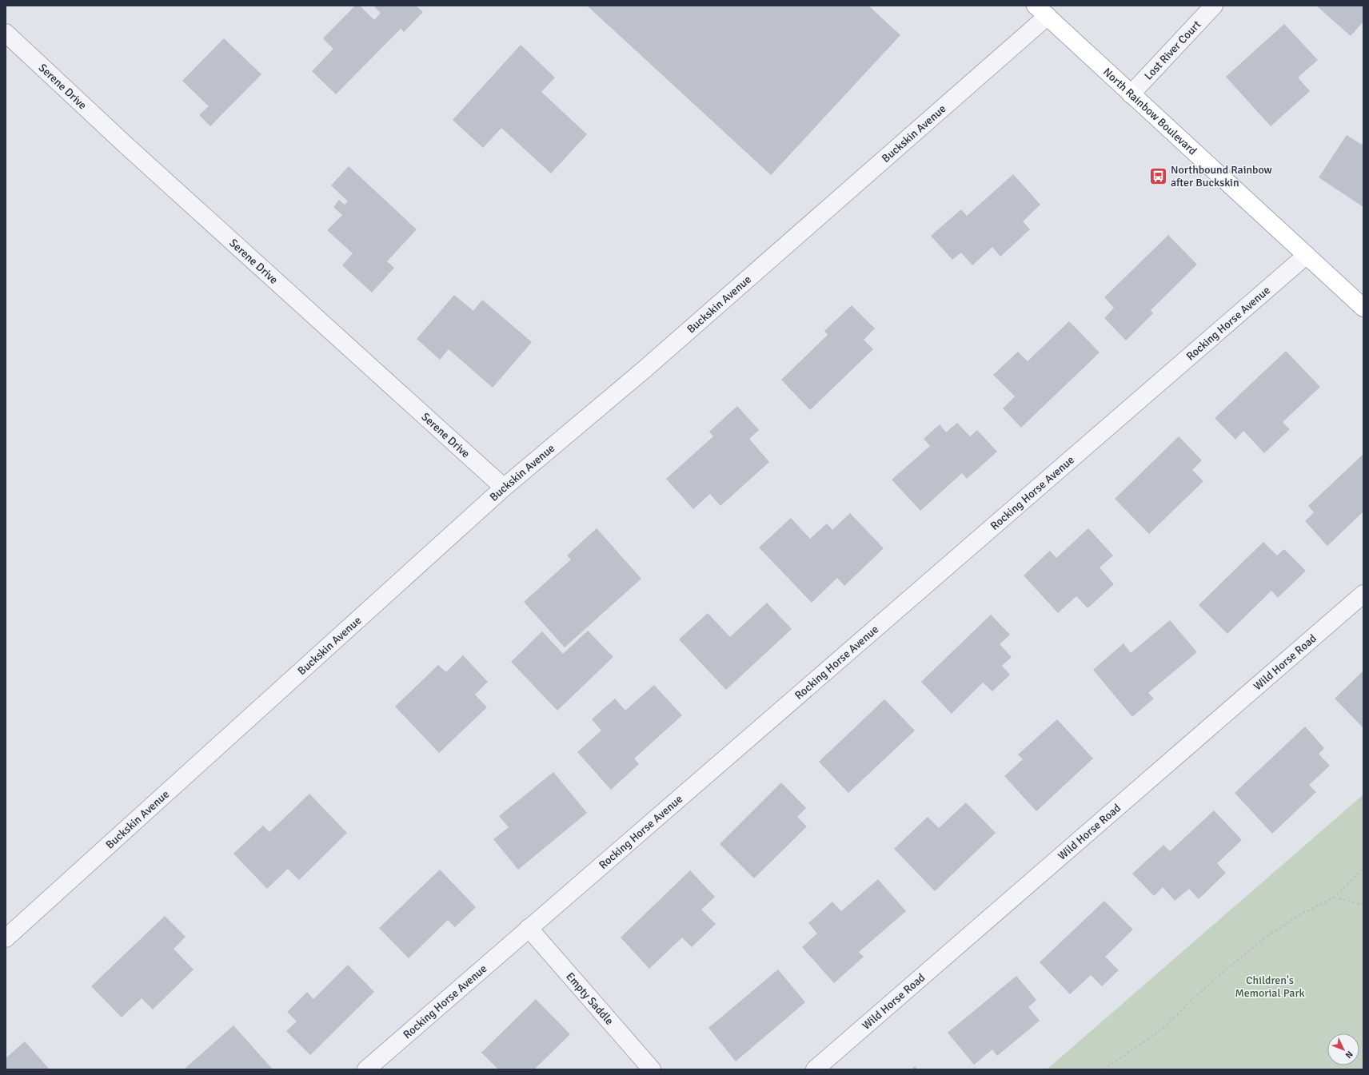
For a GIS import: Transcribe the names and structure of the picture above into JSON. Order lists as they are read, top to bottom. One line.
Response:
{"streets":{"main road":["North Rainbow Boulevard"],"street":["Lost River Court","Serene Drive","Buckskin Avenue","Rocking Horse Avenue","Wild Horse Road","Empty Saddle"]},"crossings":[["Lost River Court","North Rainbow Boulevard"],["Serene Drive","Buckskin Avenue"],["North Rainbow Boulevard","Buckskin Avenue"],["North Rainbow Boulevard","Rocking Horse Avenue"],["Rocking Horse Avenue","Empty Saddle"]],"parks":["Children's Memorial Park"],"places":{"bus stop":["Northbound Rainbow after Buckskin"]},"north":"bottom right"}
